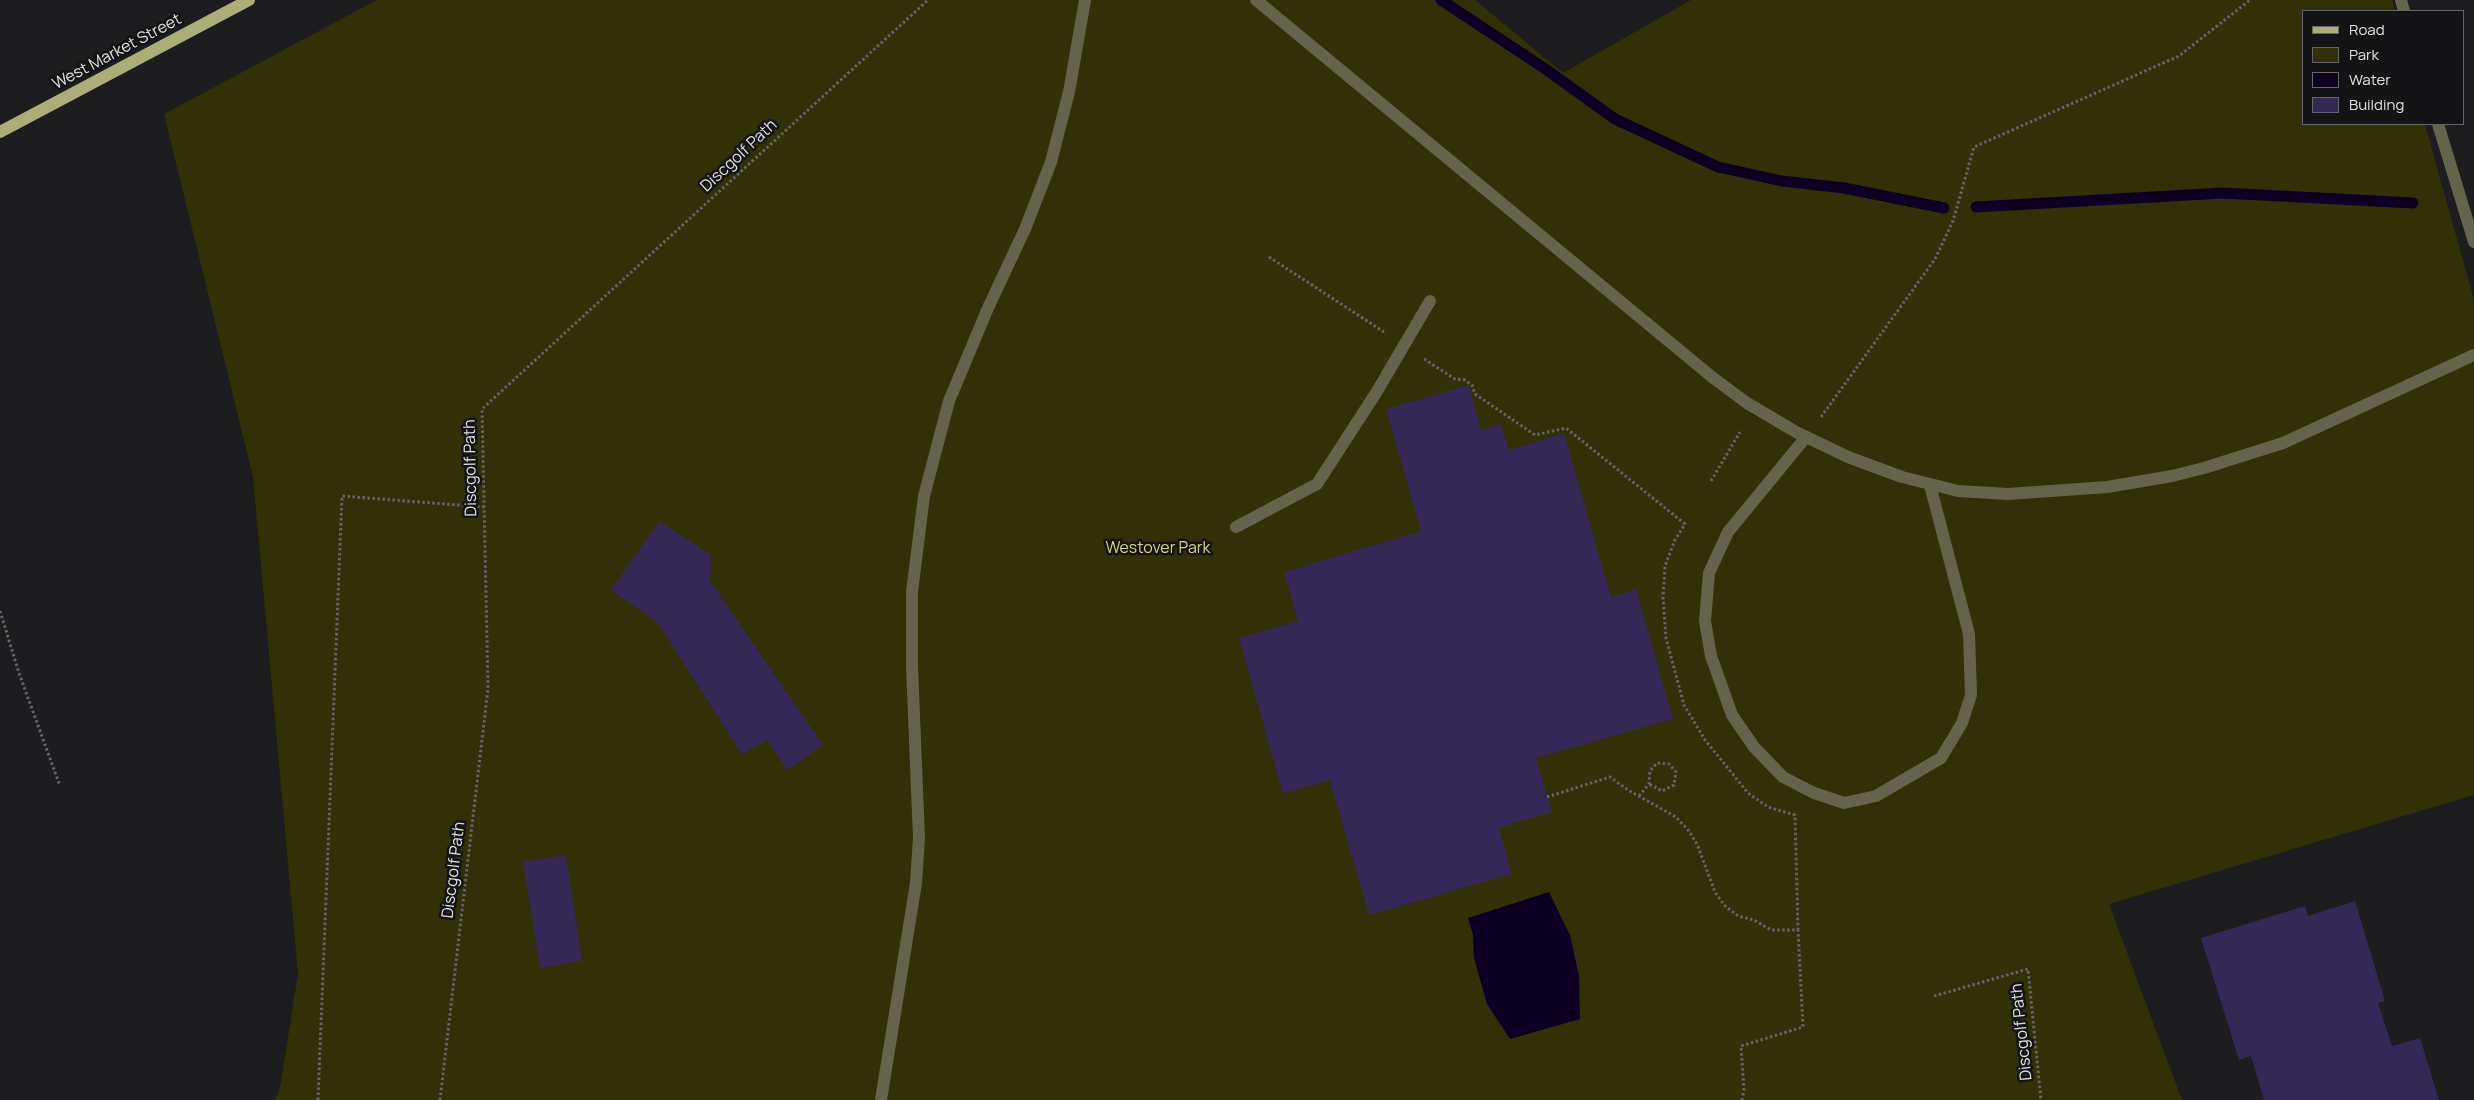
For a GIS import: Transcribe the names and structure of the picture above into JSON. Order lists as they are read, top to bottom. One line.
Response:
{"streets":{"main road":["West Market Street"],"path":["Discgolf Path"]},"parks":["Westover Park"],"legend":["Road","Park","Water","Building"]}
